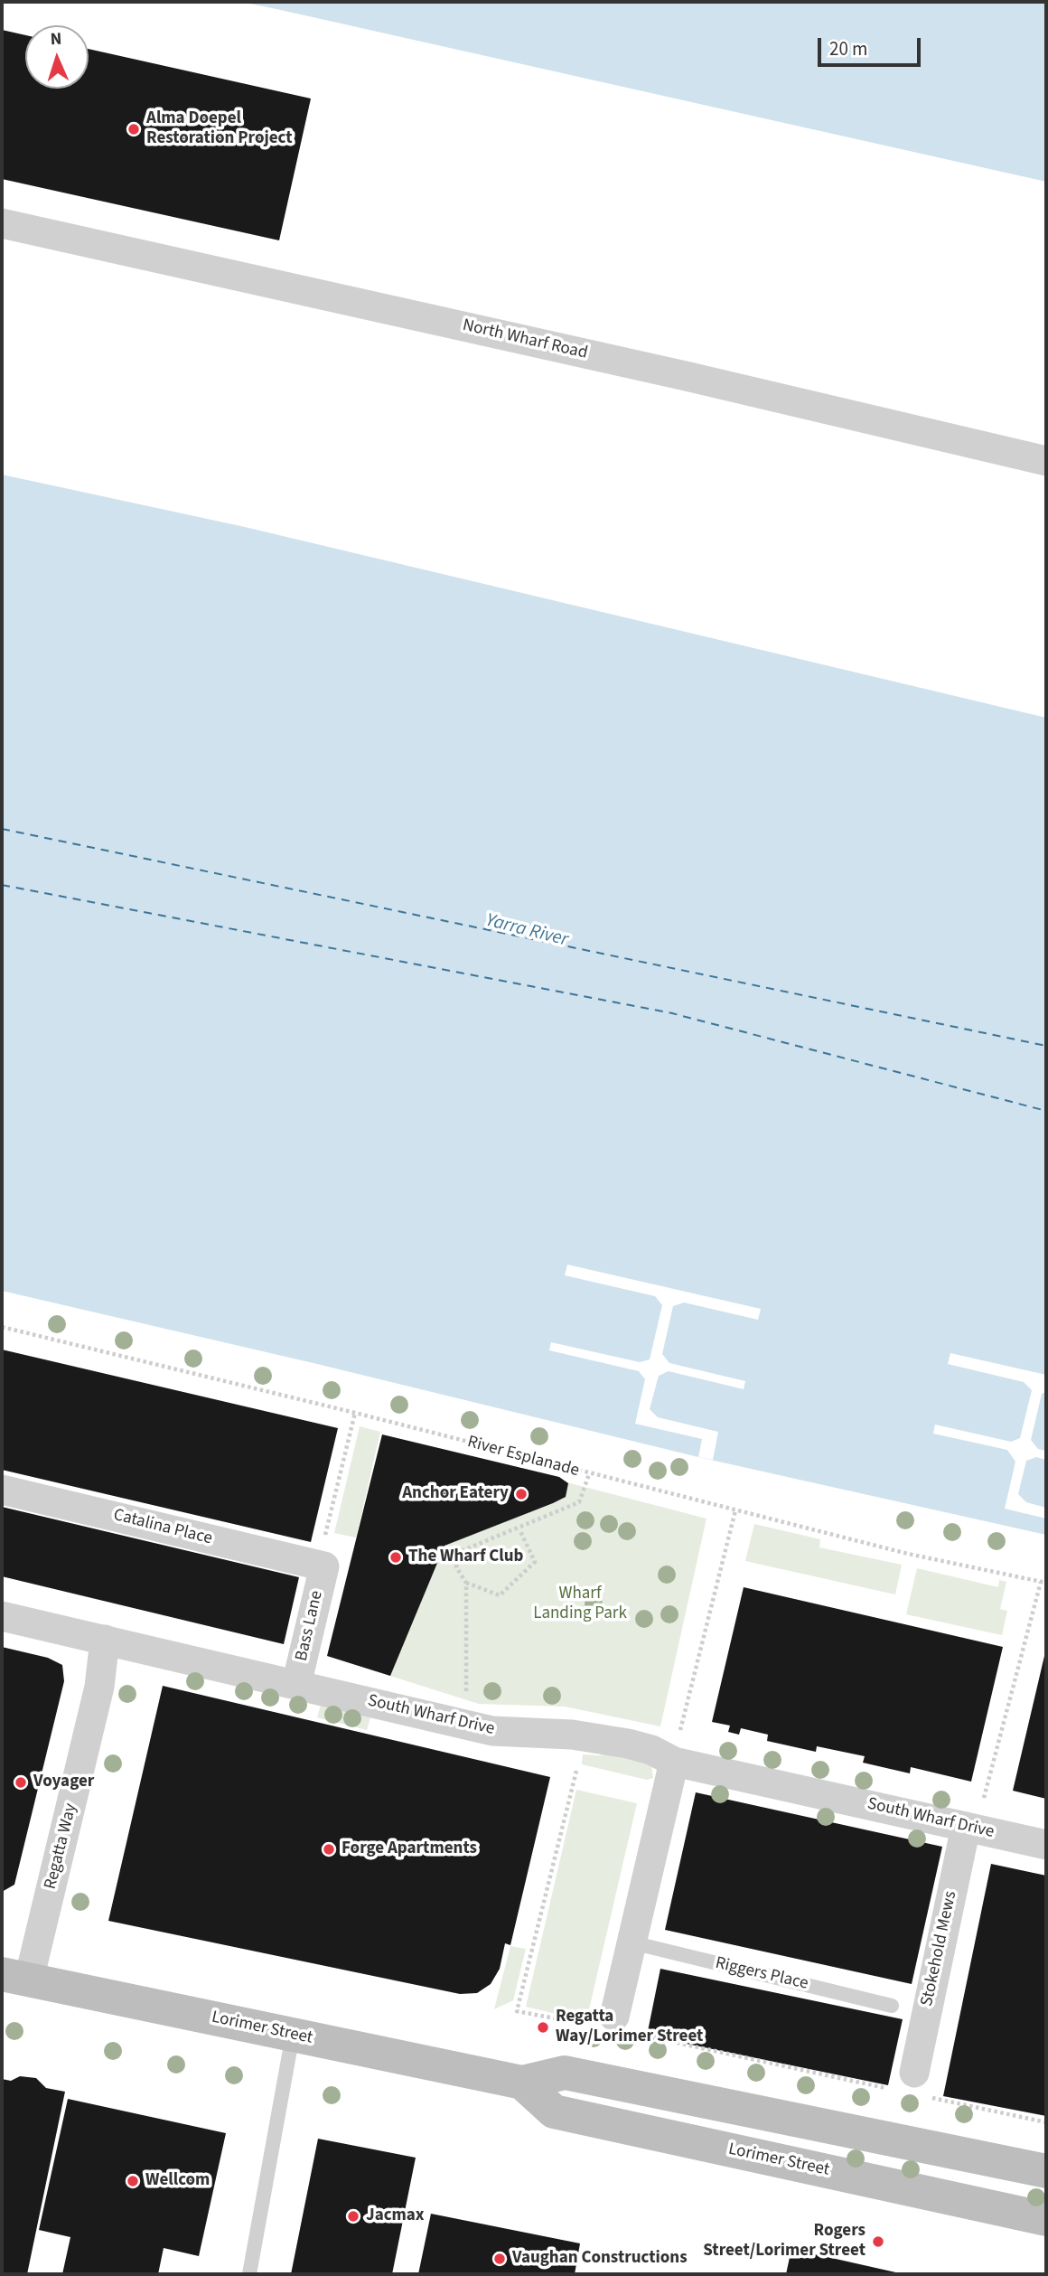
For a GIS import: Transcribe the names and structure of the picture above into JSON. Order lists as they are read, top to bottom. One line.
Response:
{"streets":{"main road":["Lorimer Street"],"street":["North Wharf Road","Catalina Place","Bass Lane","South Wharf Drive","Regatta Way","Stokehold Mews"],"lane":["Riggers Place"],"path":["River Esplanade"]},"crossings":[["Catalina Place","Bass Lane"],["Bass Lane","South Wharf Drive"],["South Wharf Drive","Regatta Way"],["South Wharf Drive","Stokehold Mews"],["Regatta Way","Lorimer Street"]],"water":["Yarra River"],"parks":["Wharf Landing Park"],"places":["Alma Doepel Restoration Project","Anchor Eatery","The Wharf Club","Voyager","Forge Apartments","Regatta Way/Lorimer Street","Wellcom","Jacmax","Rogers Street/Lorimer Street","Vaughan Constructions"],"scale_bar":"20 m","north":"top"}
